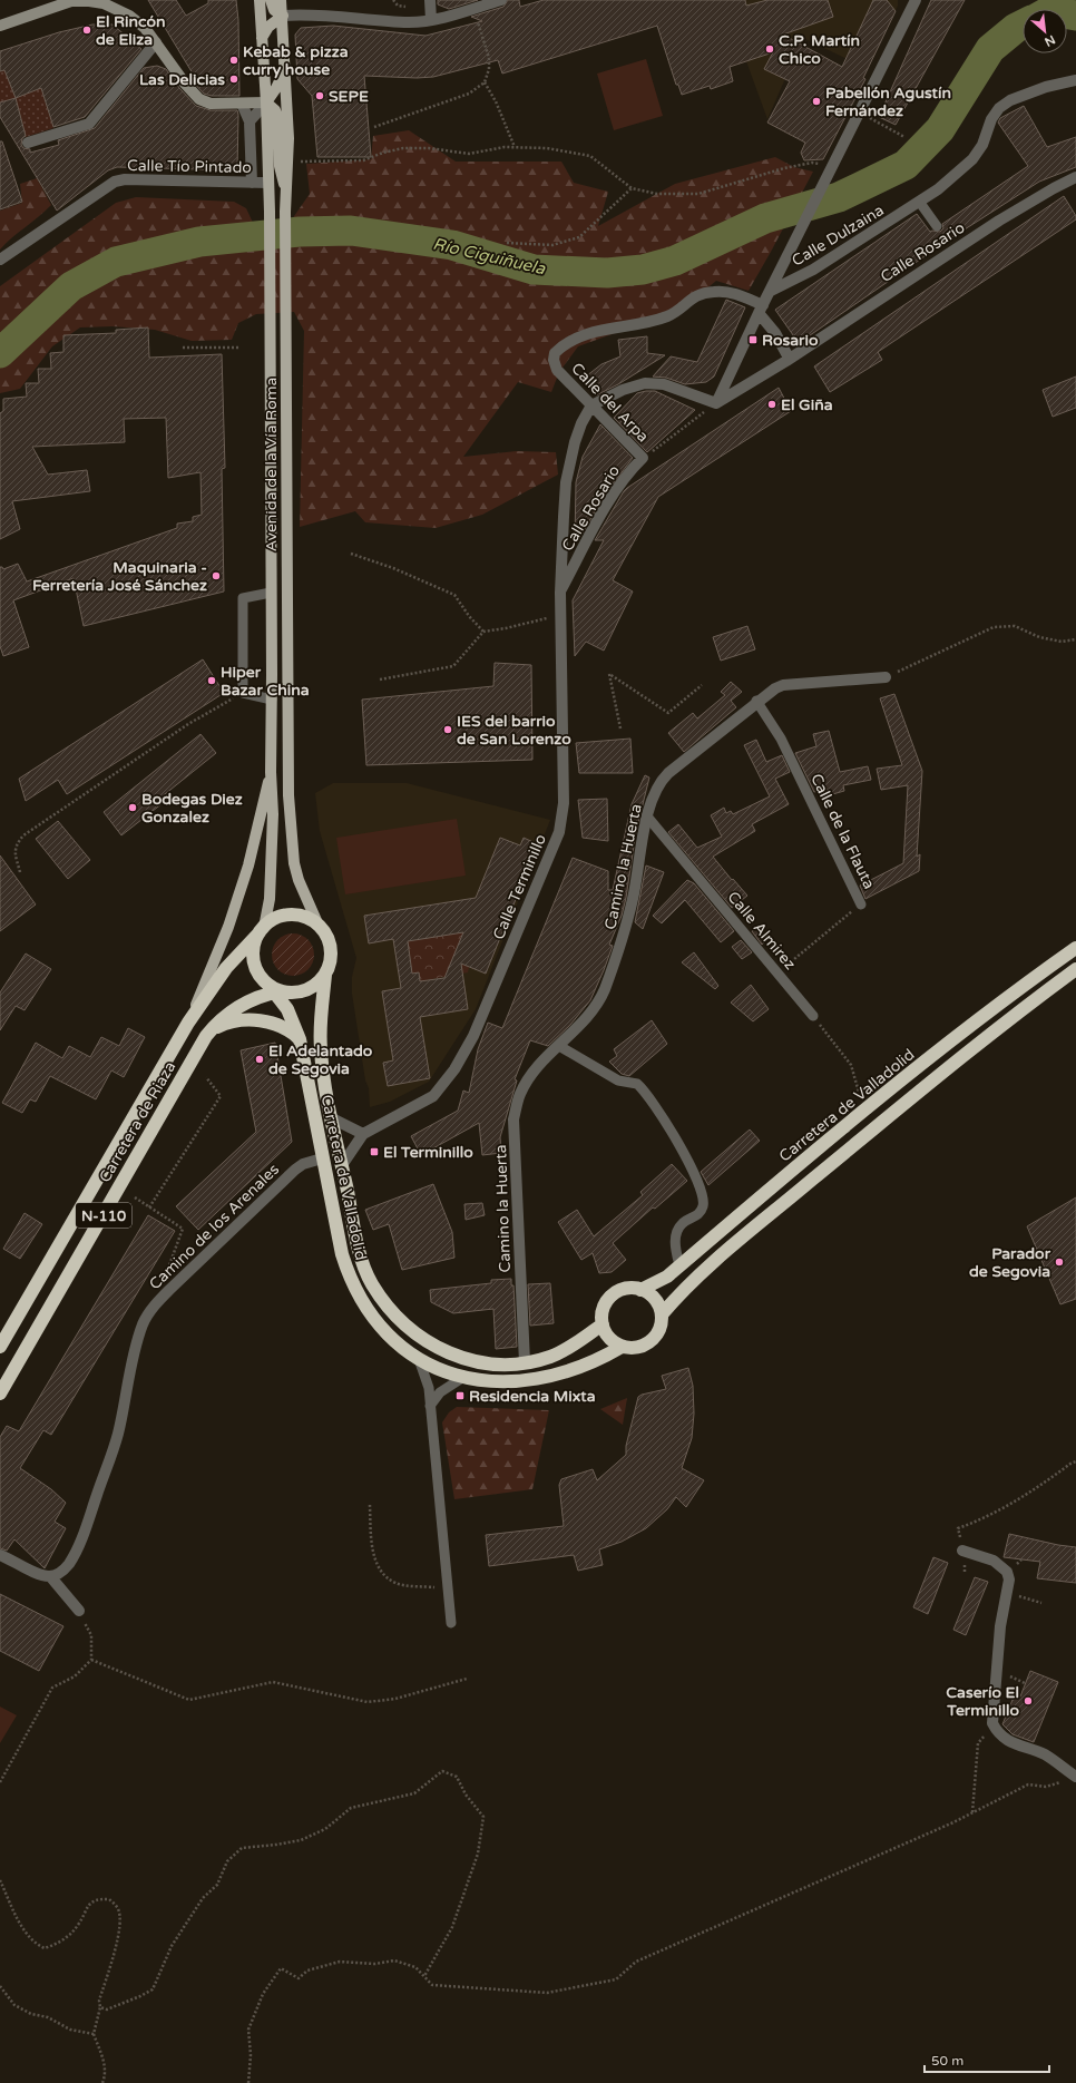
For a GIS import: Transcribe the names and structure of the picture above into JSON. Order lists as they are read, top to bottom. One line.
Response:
{"streets":{"highway":["Carretera de Valladolid","Carretera de Riaza","N-110"],"main road":["Avenida de la Vía Roma"],"street":["Calle Tío Pintado","Calle Dulzaina","Calle Rosario","Calle del Arpa","Camino la Huerta","Calle Terminillo","Camino de los Arenales"],"lane":["Calle de la Flauta","Calle Almirez"]},"crossings":[["Calle Tío Pintado","Avenida de la Vía Roma"],["Calle Rosario","Calle del Arpa"],["Calle Rosario","Calle Terminillo"],["Calle del Arpa","Calle Terminillo"],["Avenida de la Vía Roma","Carretera de Valladolid"],["Avenida de la Vía Roma","Carretera de Riaza"],["Calle de la Flauta","Camino la Huerta"],["Calle de la Flauta","Calle Almirez"],["Camino la Huerta","Calle Almirez"],["Camino la Huerta","Carretera de Valladolid"],["Calle Terminillo","Carretera de Valladolid"],["Carretera de Valladolid","Carretera de Riaza"],["Carretera de Valladolid","Camino de los Arenales"]],"water":["Río Ciguiñuela"],"places":{"other":["El Rincón de Eliza","C.P. Martín Chico","Kebab & pizza curry house","Las Delicias","SEPE","Pabellón Agustín Fernández","El Giña","Maquinaria - Ferretería José Sánchez","Hiper Bazar China","IES del barrio de San Lorenzo","Bodegas Diez Gonzalez","El Adelantado de Segovia","Parador de Segovia","Caserío El Terminillo"],"transit":["Rosario","El Terminillo","Residencia Mixta"]},"scale_bar":"50 m","north":"bottom right"}
